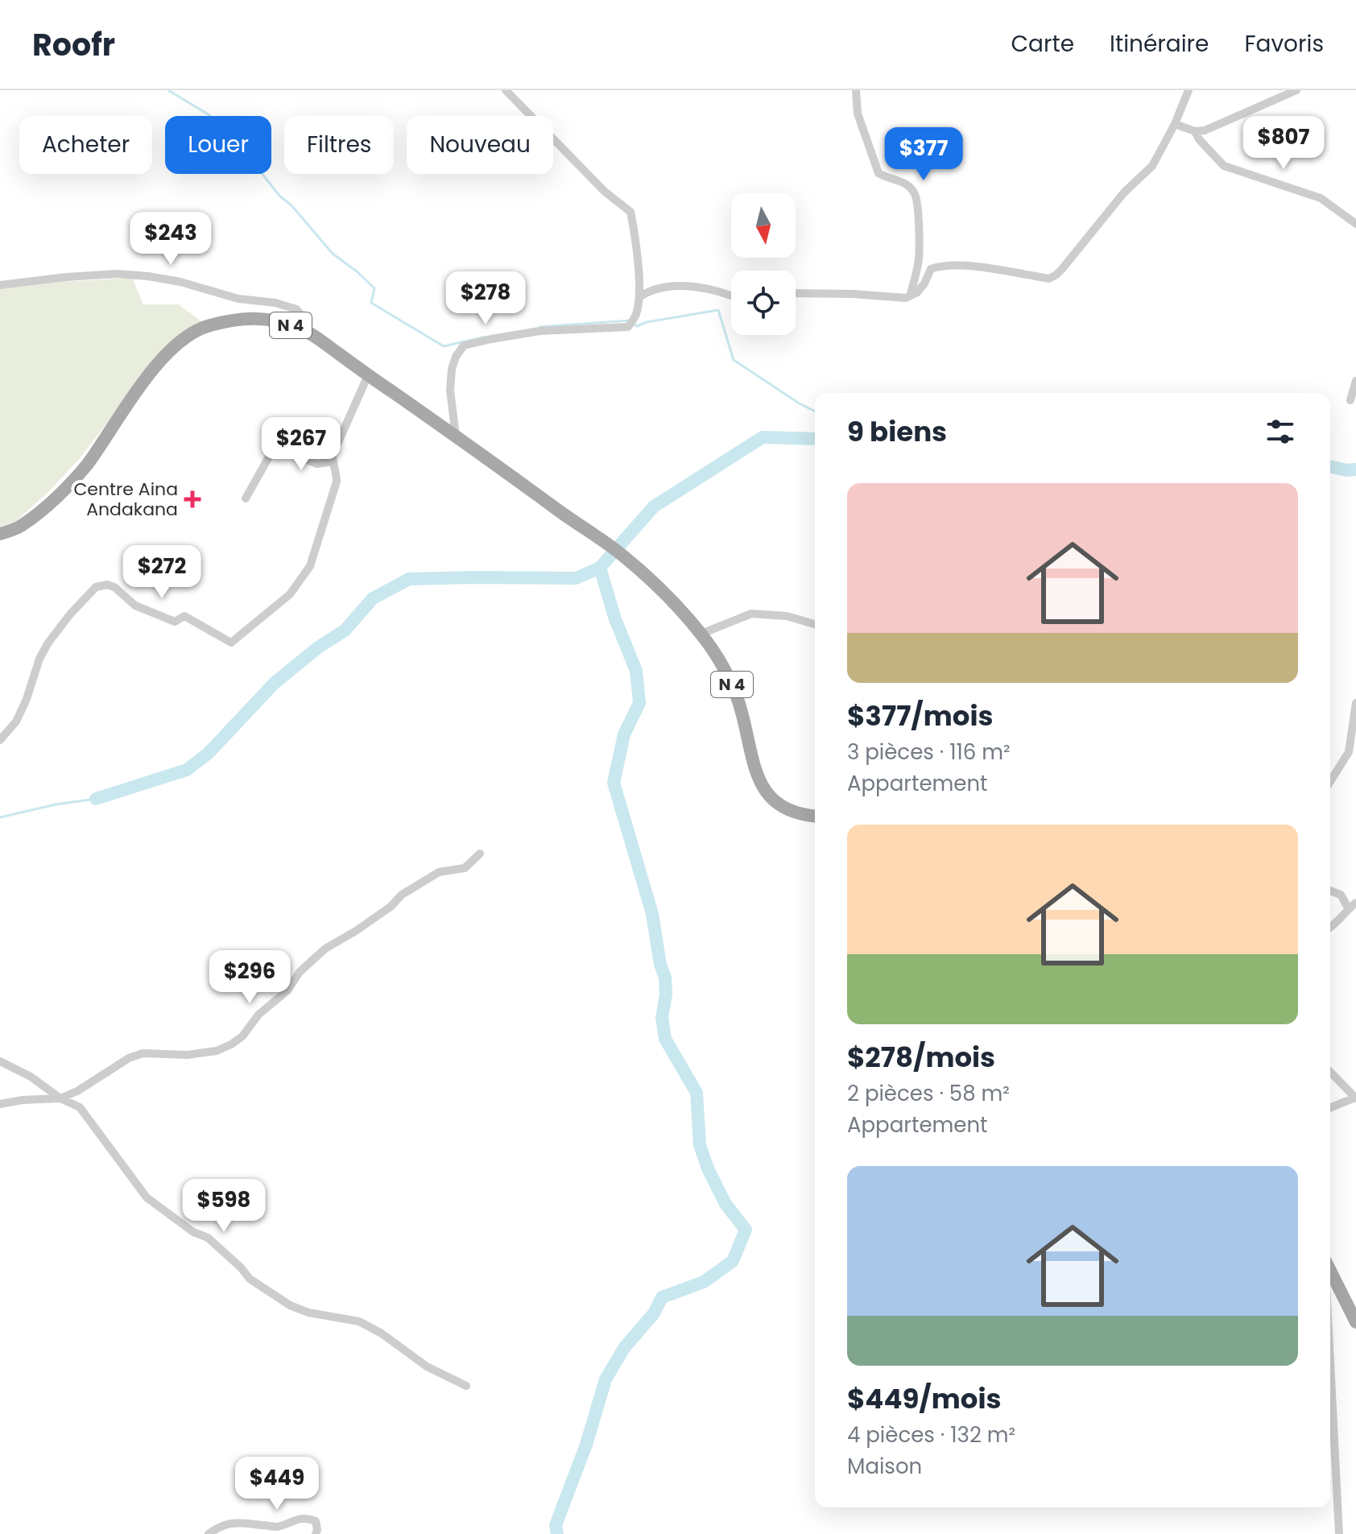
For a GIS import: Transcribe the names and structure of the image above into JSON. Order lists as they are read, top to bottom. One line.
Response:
{"streets":{"main road":["N 4"]},"places":{"health":["Centre Aina Andakana"]},"north":"bottom","page":{"header":"Roofr","nav":["Carte","Itinéraire","Favoris"],"price":["$807","$377","$243","$278","$267","$272","$296","$598","$449"],"chip":["Acheter","Louer","Filtres","Nouveau"],"heading":"9 biens","list":[{"name":"$377/mois","note":"3 pièces · 116 m² · Appartement"},{"name":"$278/mois","note":"2 pièces · 58 m² · Appartement"},{"name":"$449/mois","note":"4 pièces · 132 m² · Maison"}]}}
